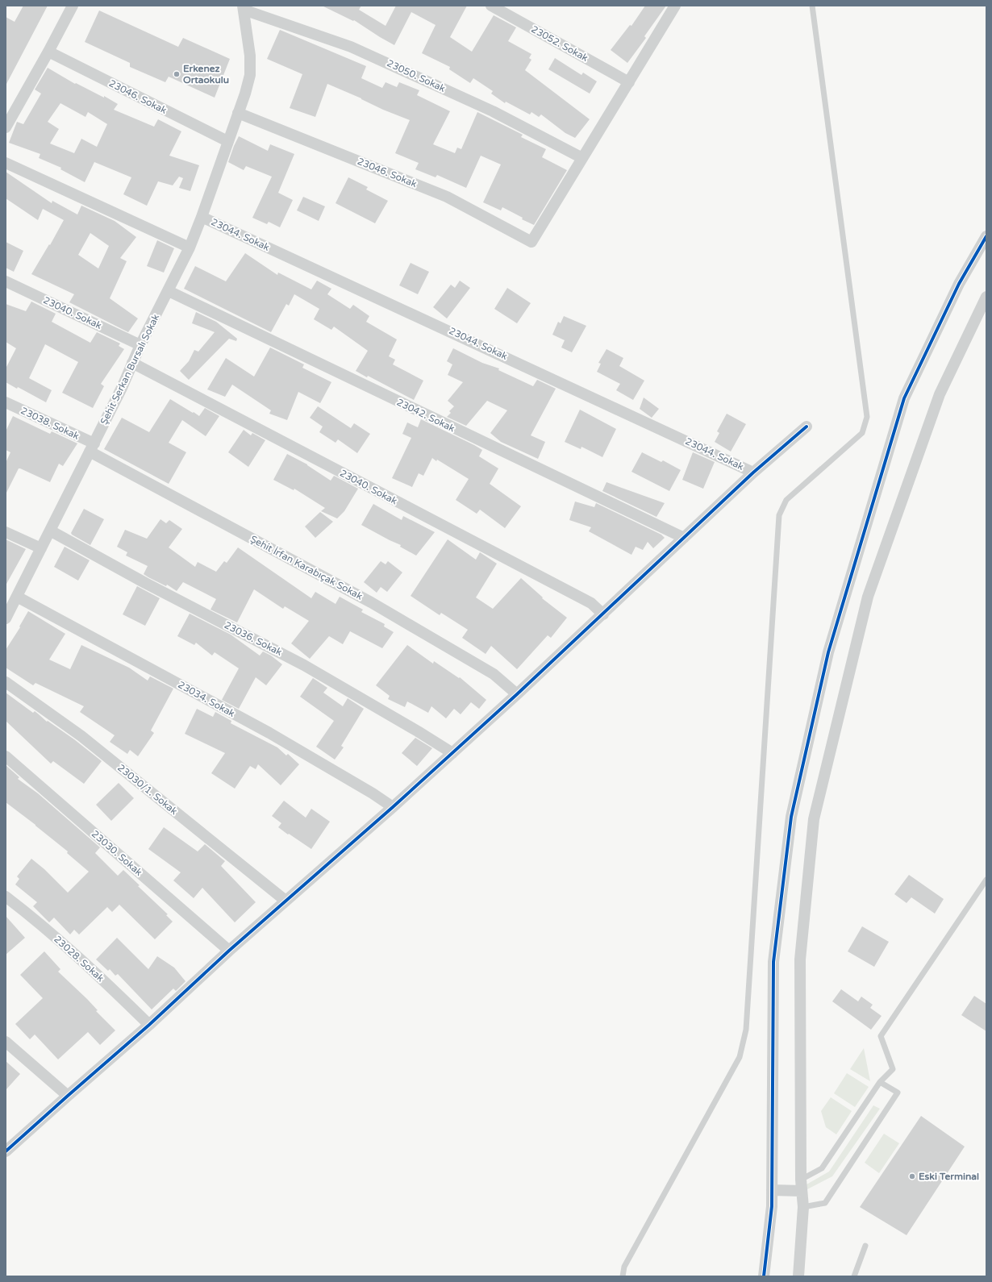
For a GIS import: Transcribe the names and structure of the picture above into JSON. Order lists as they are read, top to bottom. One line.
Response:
{"streets":{"street":["23052. Sokak","23050. Sokak","23046. Sokak","23044. Sokak","23040. Sokak","Şehit Serkan Bursalı Sokak","23042. Sokak","23038. Sokak","Şehit İrfan Karabıçak Sokak","23036. Sokak","23034. Sokak","23030/1. Sokak","23030. Sokak","23028. Sokak"]},"crossings":[["23050. Sokak","23046. Sokak"],["23050. Sokak","Şehit Serkan Bursalı Sokak"],["23046. Sokak","Şehit Serkan Bursalı Sokak"],["23044. Sokak","Şehit Serkan Bursalı Sokak"],["23040. Sokak","Şehit Serkan Bursalı Sokak"],["Şehit Serkan Bursalı Sokak","23042. Sokak"],["Şehit Serkan Bursalı Sokak","23038. Sokak"],["Şehit Serkan Bursalı Sokak","Şehit İrfan Karabıçak Sokak"],["Şehit Serkan Bursalı Sokak","23036. Sokak"],["Şehit Serkan Bursalı Sokak","23034. Sokak"],["23038. Sokak","Şehit İrfan Karabıçak Sokak"]],"places":["Erkenez Ortaokulu","Eski Terminal"]}
